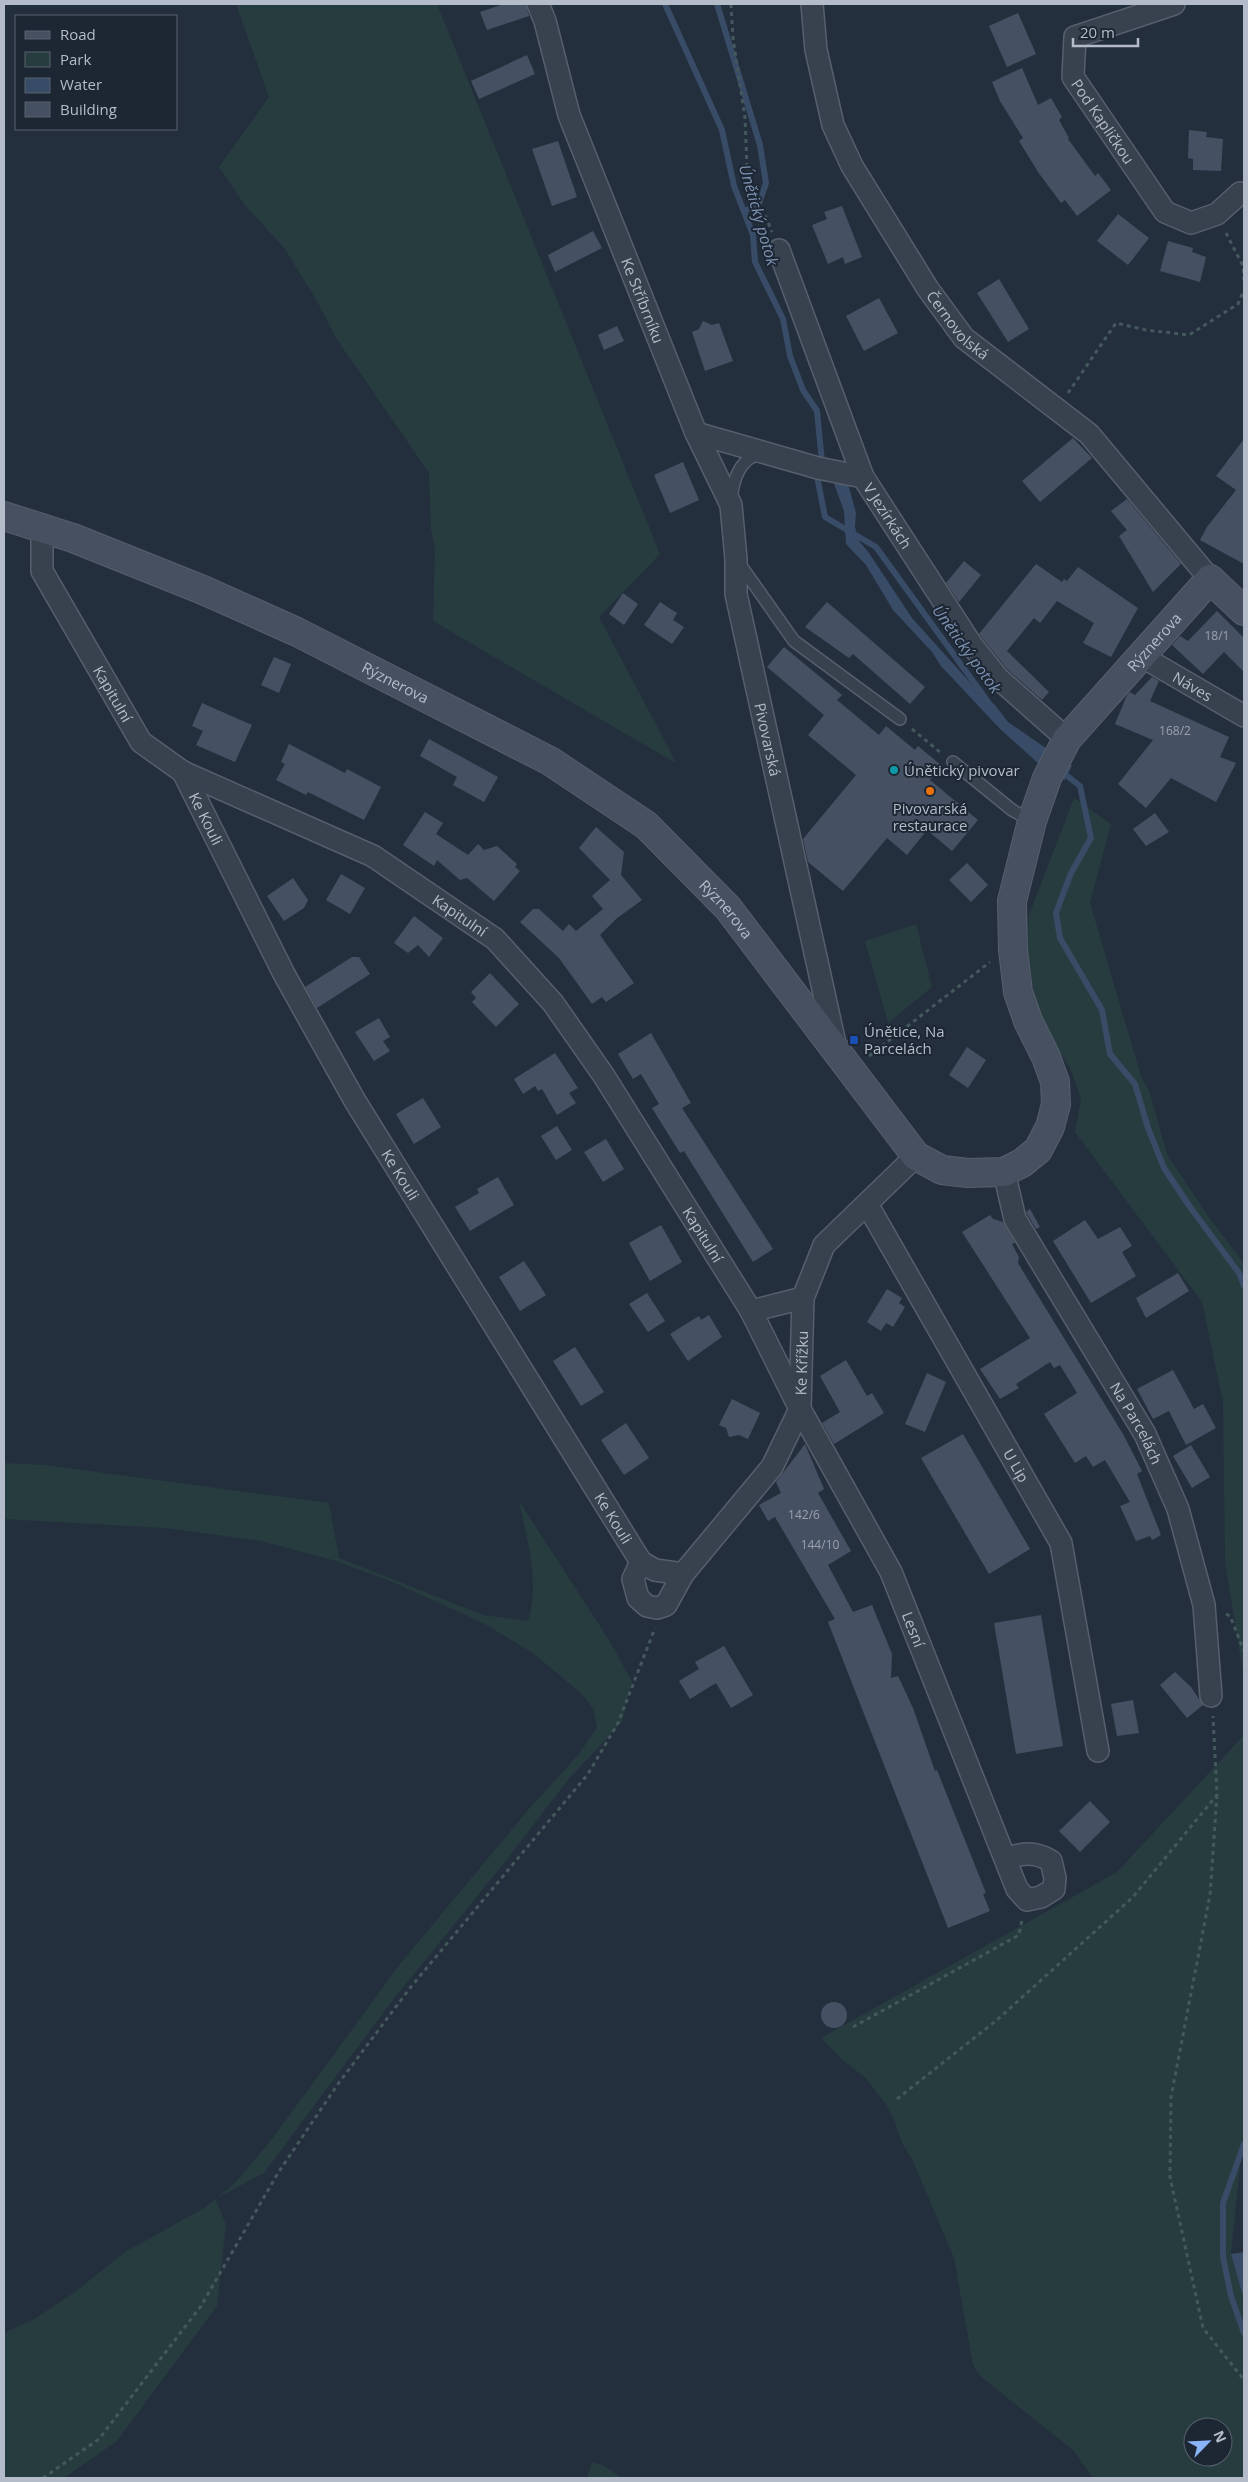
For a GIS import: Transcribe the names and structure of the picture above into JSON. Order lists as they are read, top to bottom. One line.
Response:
{"streets":{"street":["Pod Kapličkou","Ke Stříbrníku","Černovolská","V Jezírkách","Rýznerova","Náves","Kapitulní","Pivovarská","Ke Kouli","Ke Křížku","Na Parcelách","U Lip","Lesní"]},"crossings":[["Ke Stříbrníku","Pivovarská"],["Černovolská","Rýznerova"],["V Jezírkách","Rýznerova"],["Rýznerova","Náves"],["Rýznerova","Kapitulní"],["Rýznerova","Pivovarská"],["Rýznerova","Ke Křížku"],["Rýznerova","Na Parcelách"],["Kapitulní","Ke Kouli"],["Kapitulní","Ke Křížku"],["Kapitulní","Lesní"],["Ke Křížku","U Lip"],["Ke Křížku","Lesní"]],"water":["Únětický potok"],"places":{"other":["Únětický pivovar","Pivovarská restaurace"],"transit":["Únětice, Na Parcelách"]},"house_numbers":["18/1","168/2","142/6","144/10"],"legend":["Road","Park","Water","Building"],"scale_bar":"20 m","north":"top right"}
